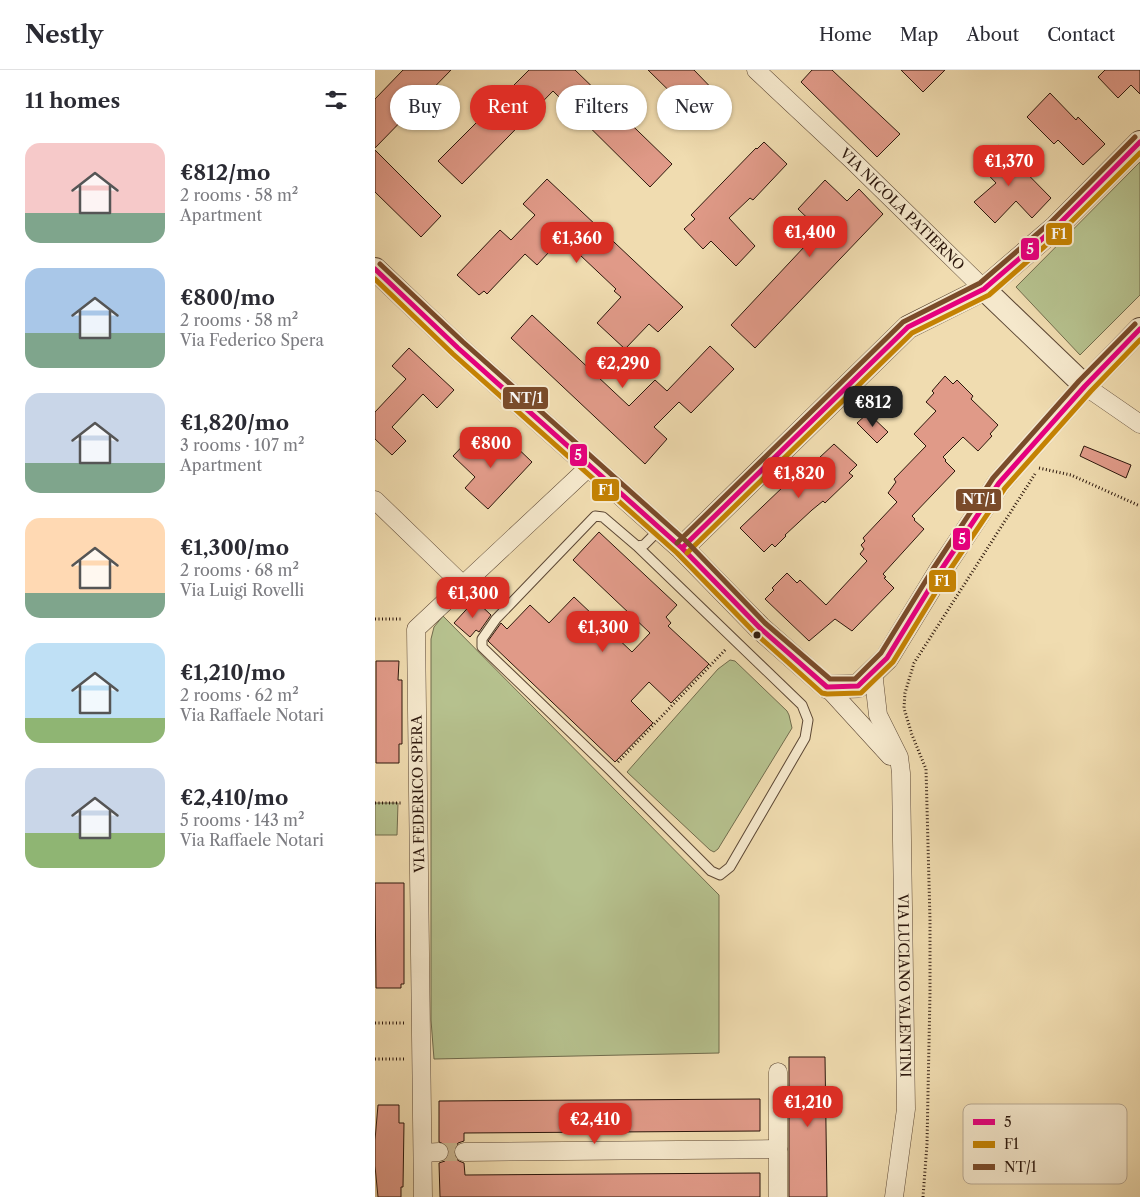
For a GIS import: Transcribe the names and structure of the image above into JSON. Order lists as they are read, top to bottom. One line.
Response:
{"streets":{"street":["VIA NICOLA PATIERNO","VIA FEDERICO SPERA","VIA LUCIANO VALENTINI"]},"lines":["transit line NT/1","transit line 5","transit line F1"],"legend":["5","F1","NT/1"],"page":{"header":"Nestly","nav":["Home","Map","About","Contact"],"heading":"11 homes","chip":["Buy","Rent","Filters","New"],"list":[{"name":"€812/mo","note":"2 rooms · 58 m² · Apartment"},{"name":"€800/mo","note":"2 rooms · 58 m² · Via Federico Spera"},{"name":"€1,820/mo","note":"3 rooms · 107 m² · Apartment"},{"name":"€1,300/mo","note":"2 rooms · 68 m² · Via Luigi Rovelli"},{"name":"€1,210/mo","note":"2 rooms · 62 m² · Via Raffaele Notari"},{"name":"€2,410/mo","note":"5 rooms · 143 m² · Via Raffaele Notari"}],"price":["€1,370","€1,400","€1,360","€2,290","€812","€800","€1,820","€1,300","€1,300","€1,210","€2,410"]}}
